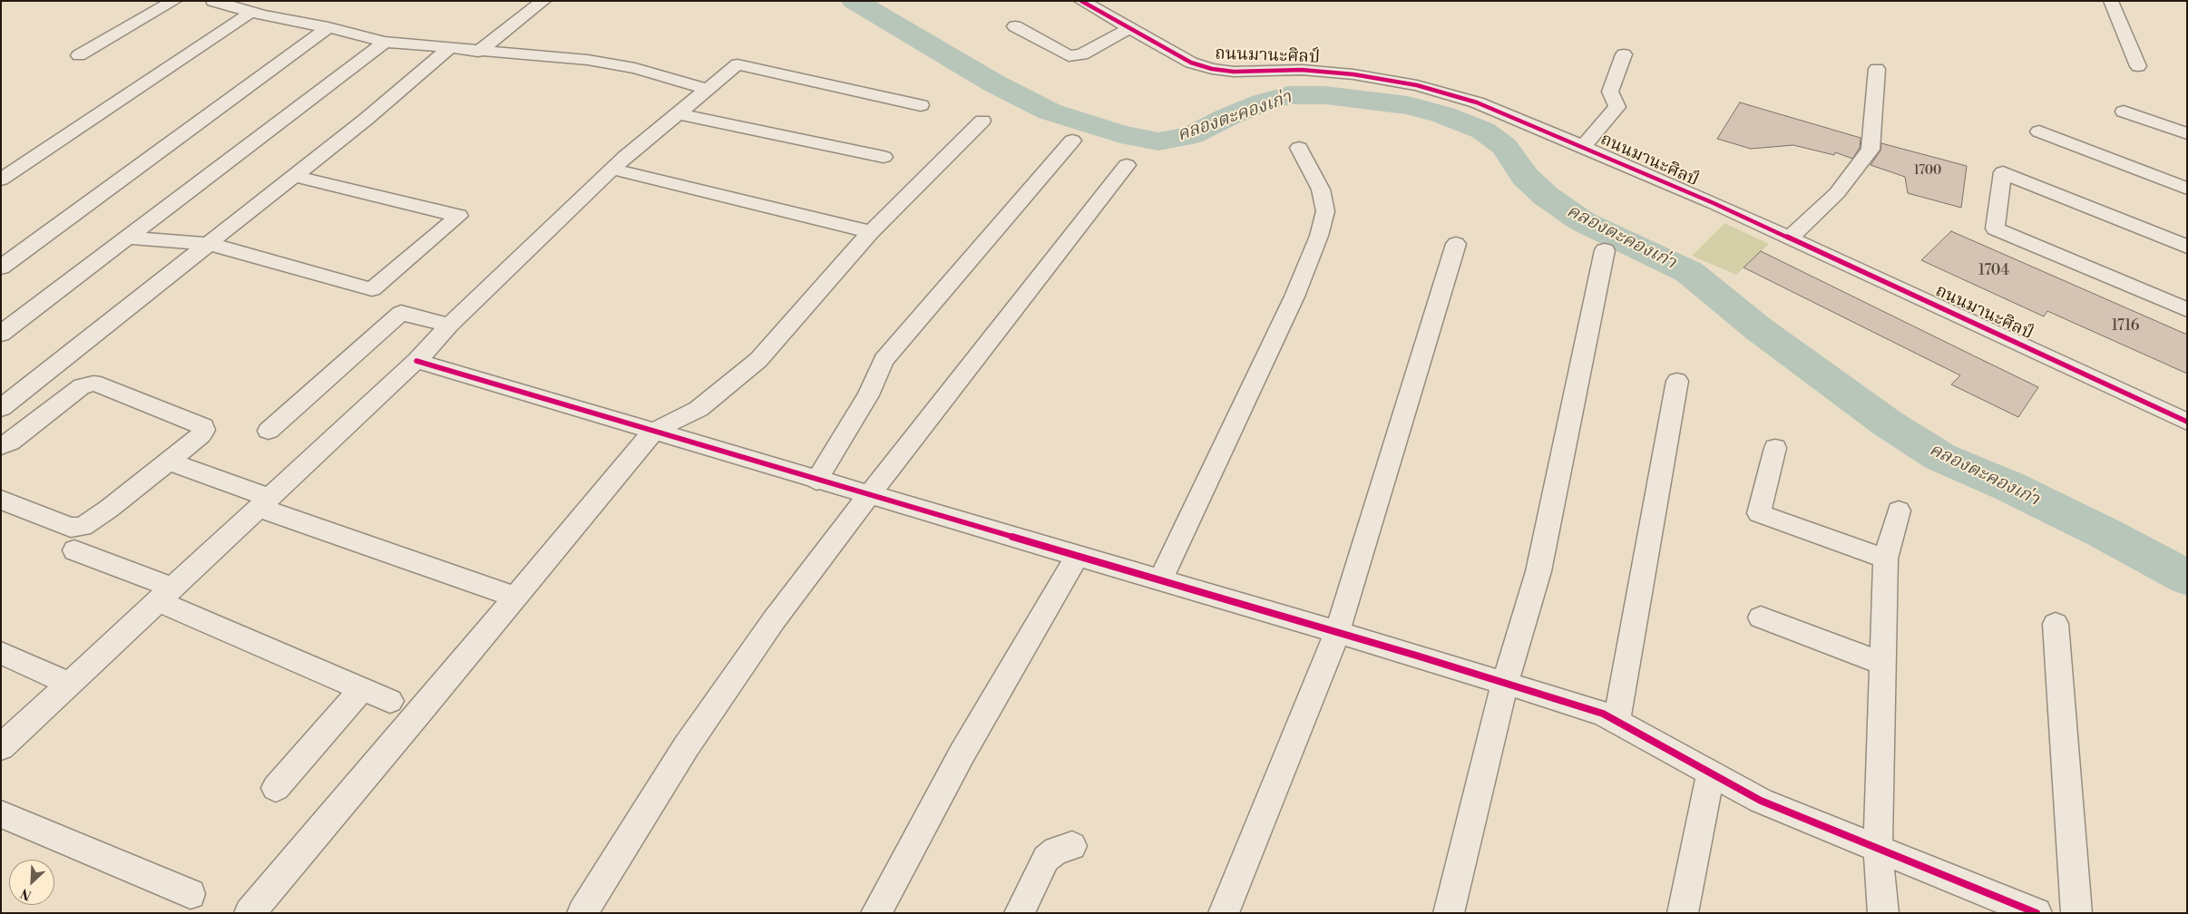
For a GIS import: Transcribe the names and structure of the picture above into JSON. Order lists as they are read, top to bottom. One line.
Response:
{"streets":{"street":["ถนนมานะศิลป์"]},"water":["คลองตะคองเก่า"],"house_numbers":["1700","1704","1716"],"north":"bottom left"}
